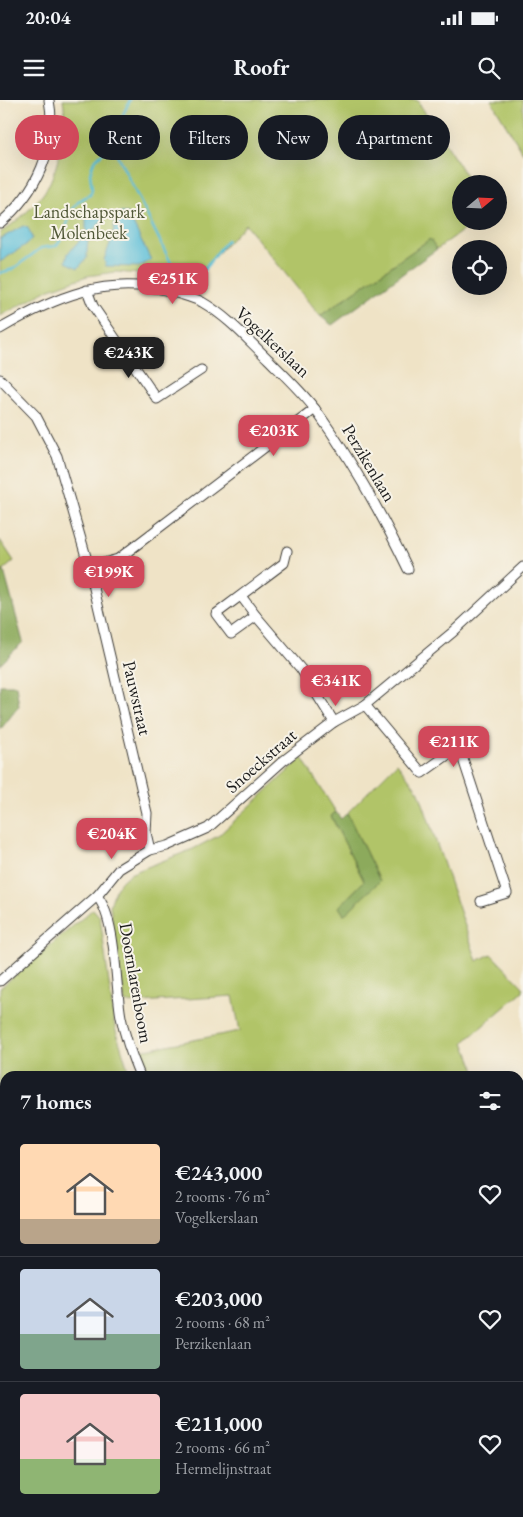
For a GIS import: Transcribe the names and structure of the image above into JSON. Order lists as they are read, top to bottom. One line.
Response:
{"streets":{"street":["Vogelkerslaan","Perzikenlaan","Pauwstraat","Snoeckstraat","Doornlarenboom"]},"crossings":[["Vogelkerslaan","Perzikenlaan"],["Pauwstraat","Snoeckstraat"]],"parks":["Landschapspark Molenbeek"],"north":"right","page":{"status":"20:04","header":"Roofr","chip":["Buy","Rent","Filters","New","Apartment"],"price":["€251K","€243K","€203K","€199K","€341K","€211K","€204K"],"heading":"7 homes","list":[{"name":"€243,000","note":"2 rooms · 76 m² · Vogelkerslaan"},{"name":"€203,000","note":"2 rooms · 68 m² · Perzikenlaan"},{"name":"€211,000","note":"2 rooms · 66 m² · Hermelijnstraat"}]}}
